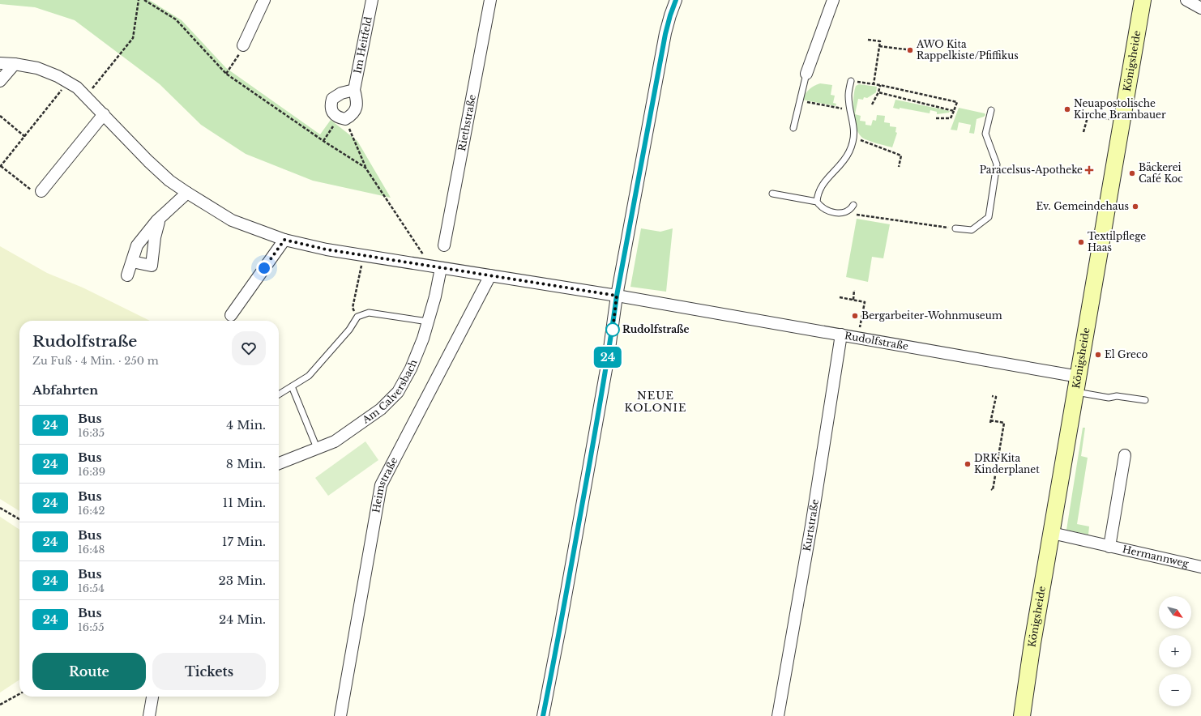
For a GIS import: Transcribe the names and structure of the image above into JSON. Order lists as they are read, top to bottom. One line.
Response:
{"streets":{"main road":["Königsheide"],"street":["Im Heitfeld","Riethstraße","Rudolfstraße","Am Calversbach","Heimstraße","Kurtstraße","Hermannweg"]},"crossings":[["Königsheide","Rudolfstraße"],["Königsheide","Hermannweg"],["Rudolfstraße","Kurtstraße"]],"districts":["NEUE KOLONIE"],"places":{"other":["AWO Kita Rappelkiste/Pfiffikus","Neuapostolische Kirche Brambauer","Bäckerei Café Koc","Ev. Gemeindehaus","Textilpflege Haas","Bergarbeiter-Wohnmuseum","Rudolfstraße","El Greco","DRK Kita Kinderplanet"],"health":["Paracelsus-Apotheke"]},"lines":["bus line 24"],"north":"bottom right","page":{"on_map":"24","heading":[["Rudolfstraße","Zu Fuß · 4 Min. · 250 m"],"Abfahrten"],"list":[{"mark":"24","name":"Bus","note":"16:35","value":"4 Min."},{"mark":"24","name":"Bus","note":"16:39","value":"8 Min."},{"mark":"24","name":"Bus","note":"16:42","value":"11 Min."},{"mark":"24","name":"Bus","note":"16:48","value":"17 Min."},{"mark":"24","name":"Bus","note":"16:54","value":"23 Min."},{"mark":"24","name":"Bus","note":"16:55","value":"24 Min."}],"map_buttons":["+","−"],"buttons":["Route","Tickets"]}}
